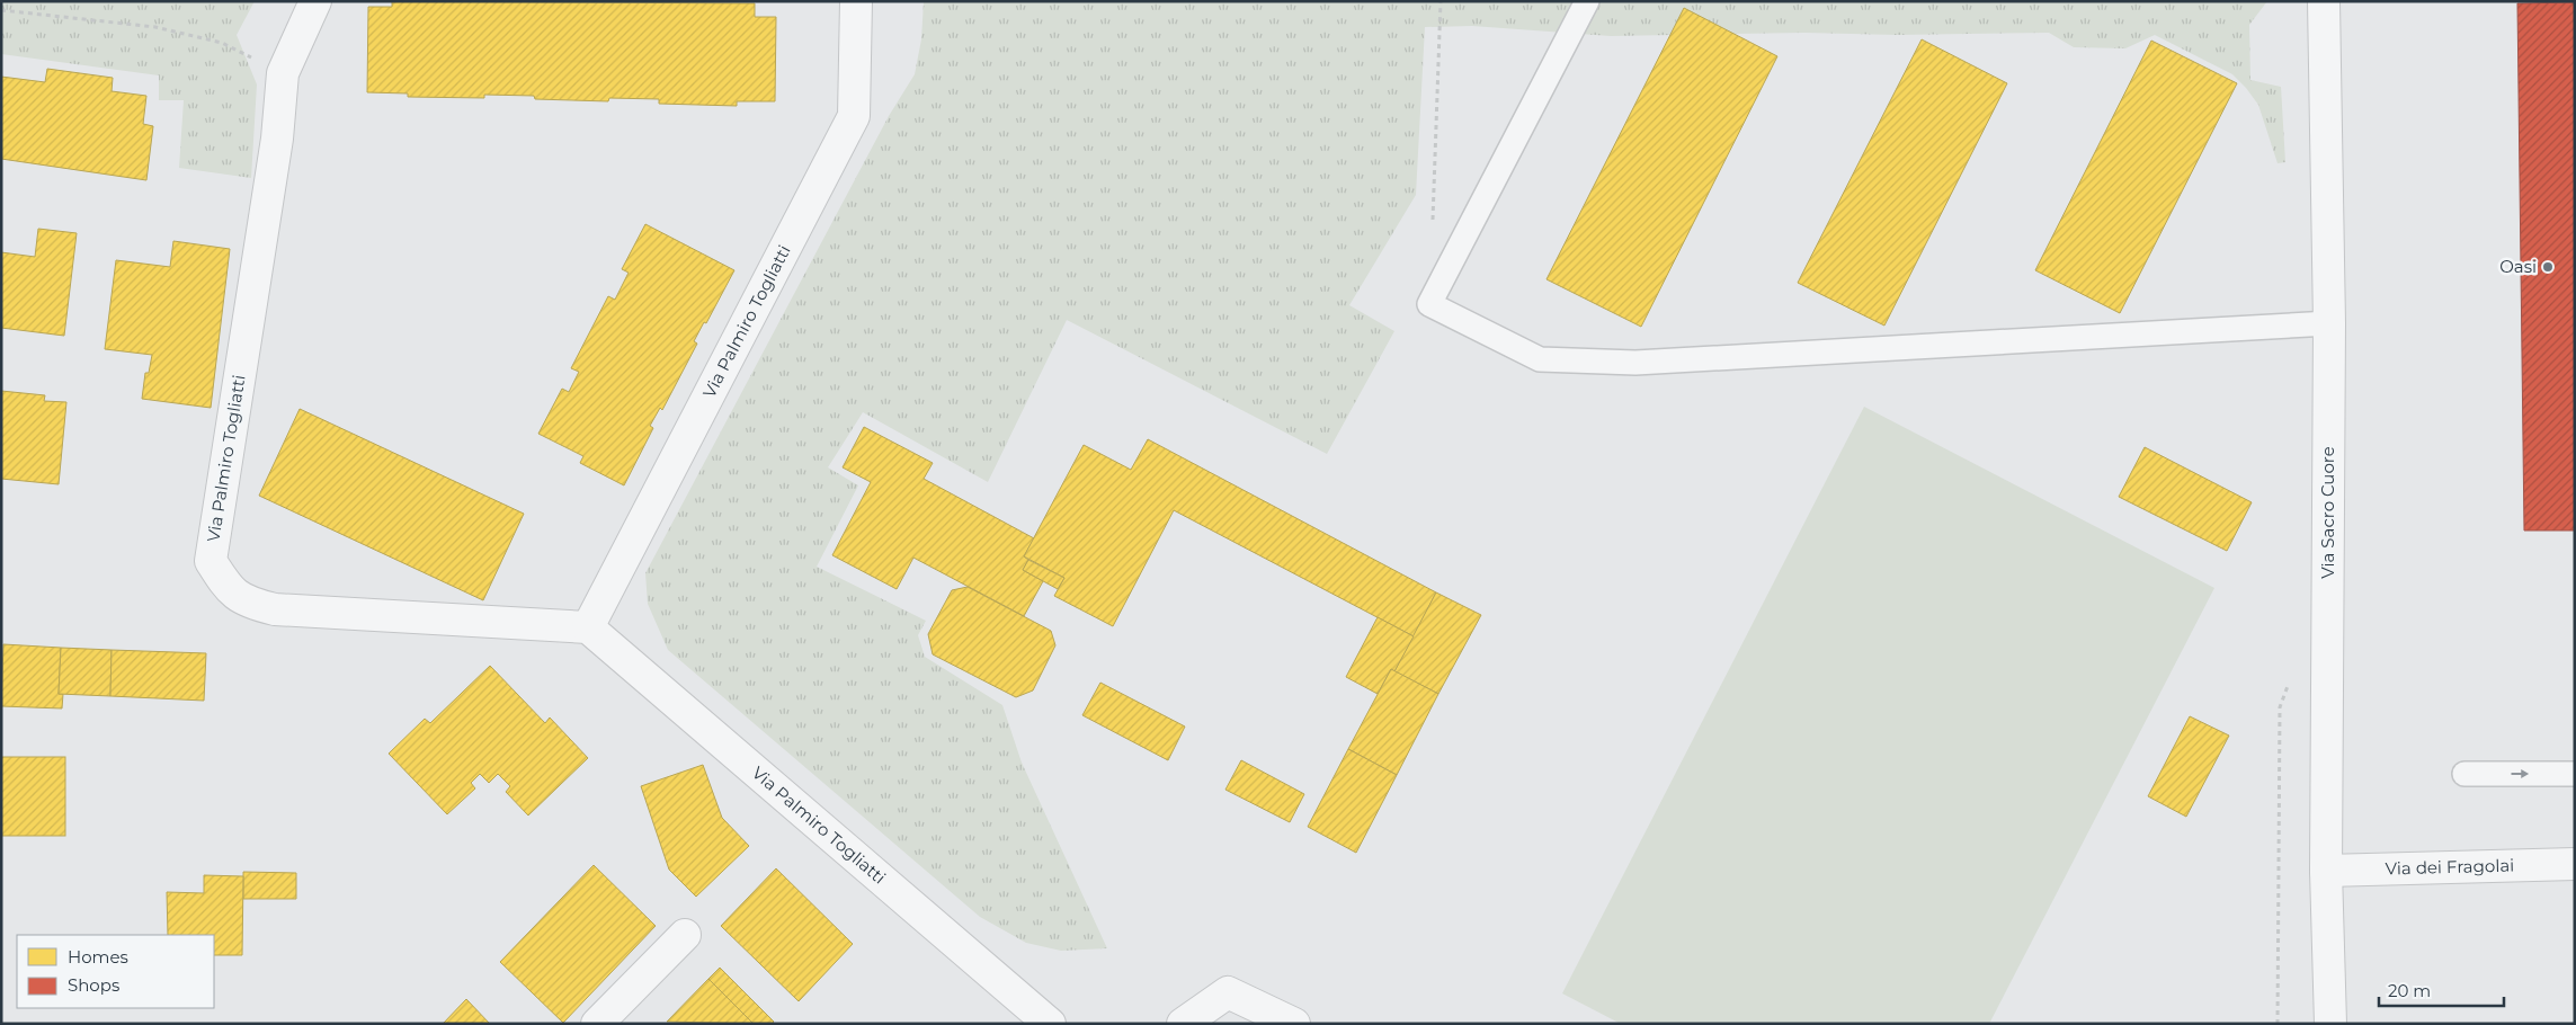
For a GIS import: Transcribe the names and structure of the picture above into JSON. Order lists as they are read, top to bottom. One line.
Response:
{"streets":{"street":["Via Palmiro Togliatti","Via Sacro Cuore","Via dei Fragolai"]},"crossings":[["Via Sacro Cuore","Via dei Fragolai"]],"places":["Oasi"],"legend":["Homes","Shops"],"scale_bar":"20 m"}
